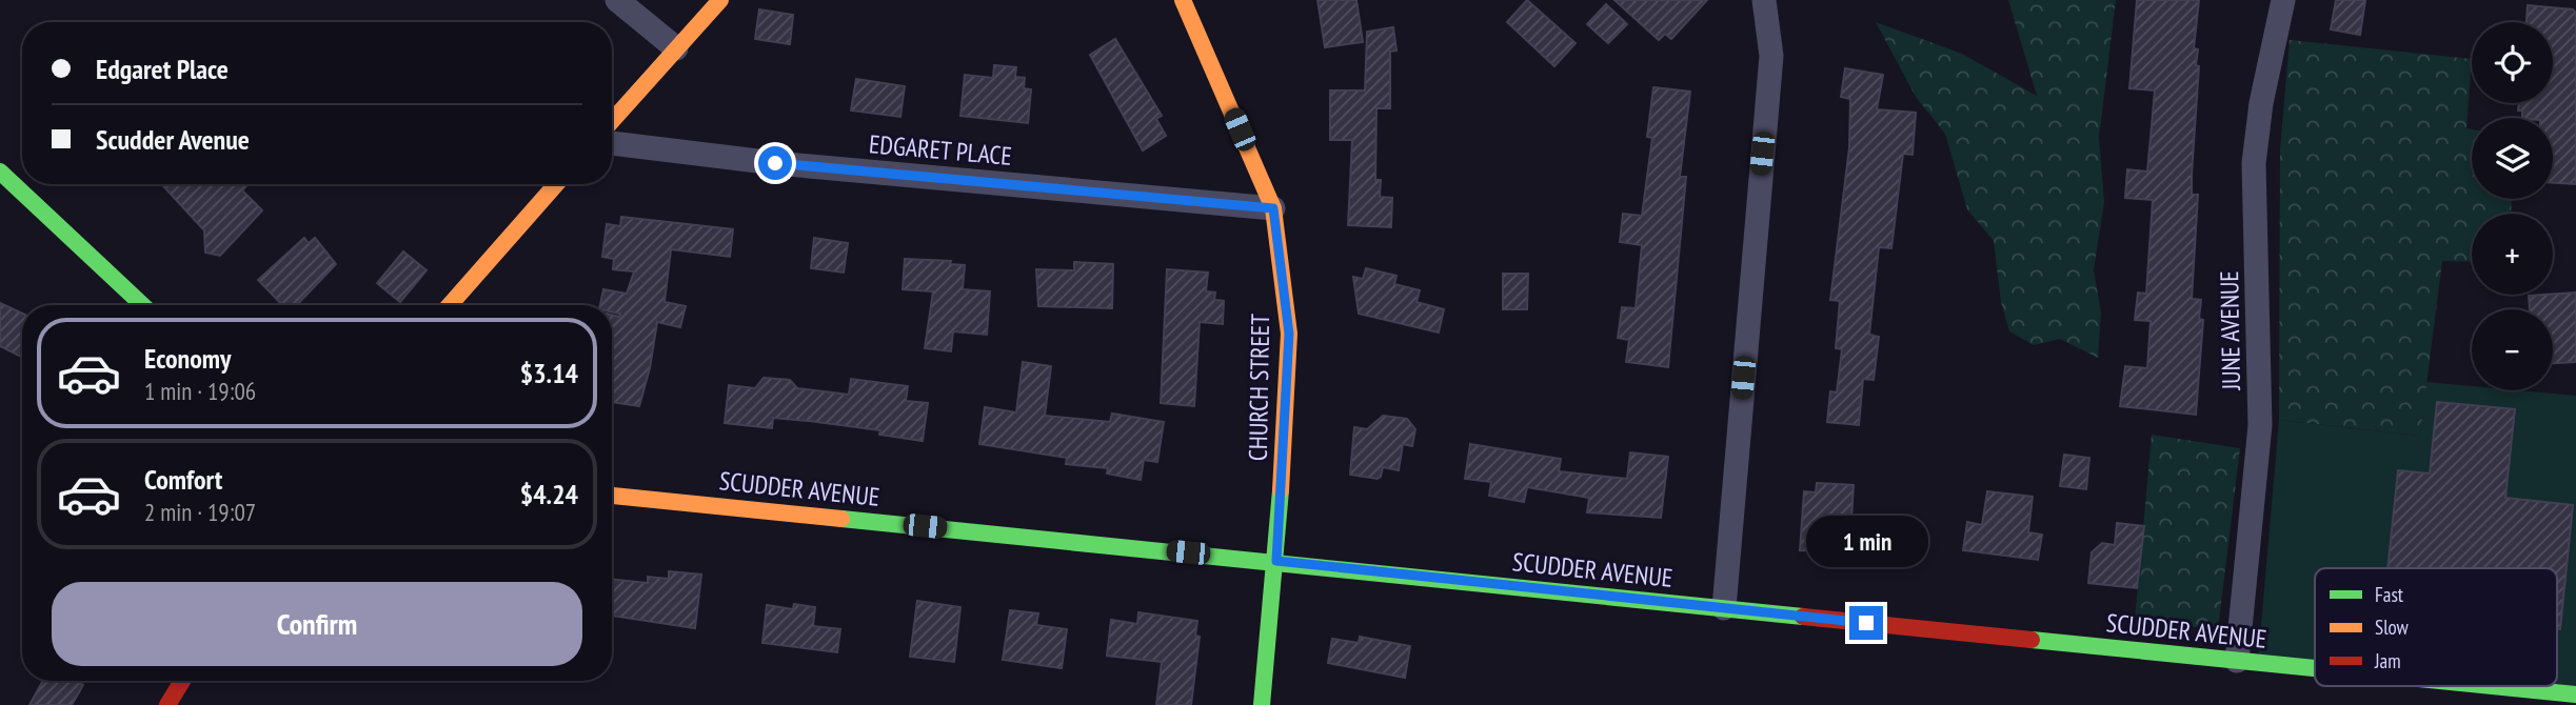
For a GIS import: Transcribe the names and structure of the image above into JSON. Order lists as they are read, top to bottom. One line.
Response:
{"streets":{"street":["EDGARET PLACE","JUNE AVENUE","CHURCH STREET","SCUDDER AVENUE"]},"crossings":[["EDGARET PLACE","CHURCH STREET"],["JUNE AVENUE","SCUDDER AVENUE"],["CHURCH STREET","SCUDDER AVENUE"]],"legend":["Fast","Slow","Jam"],"page":{"map_buttons":["+","−"],"banner":["Edgaret Place","Scudder Avenue"],"list":[{"name":"Economy","note":"1 min · 19:06","value":"$3.14"},{"name":"Comfort","note":"2 min · 19:07","value":"$4.24"}],"bubble":"1 min","buttons":"Confirm"}}
